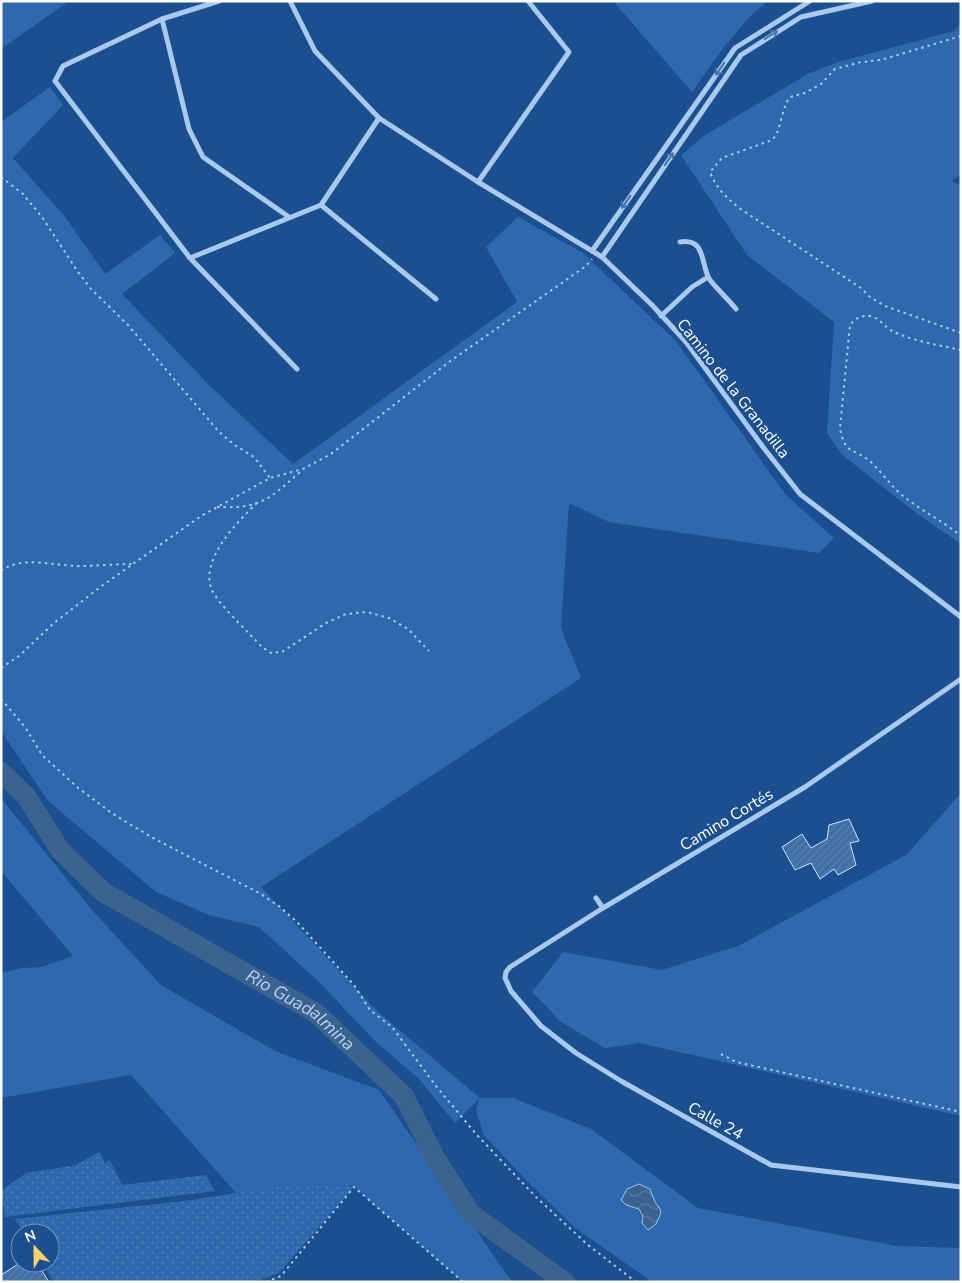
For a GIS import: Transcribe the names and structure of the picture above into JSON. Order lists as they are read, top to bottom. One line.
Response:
{"streets":{"street":["Camino de la Granadilla","Camino Cortés","Calle 24"]},"crossings":[["Camino Cortés","Calle 24"]],"water":["Rio Guadalmina"],"north":"top"}
